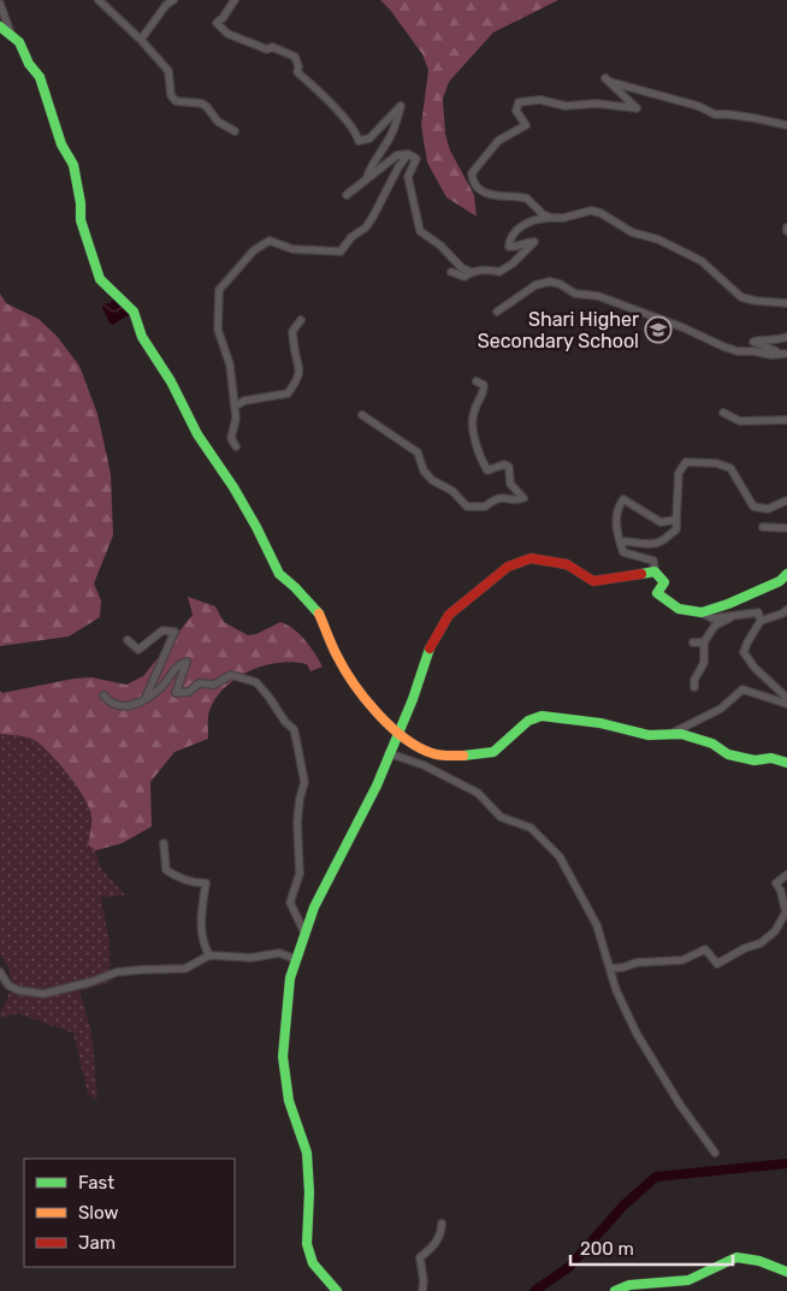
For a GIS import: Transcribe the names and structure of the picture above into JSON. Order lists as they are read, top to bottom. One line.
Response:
{"places":{"school or university":["Shari Higher Secondary School"]},"legend":["Fast","Slow","Jam"],"scale_bar":"200 m"}
